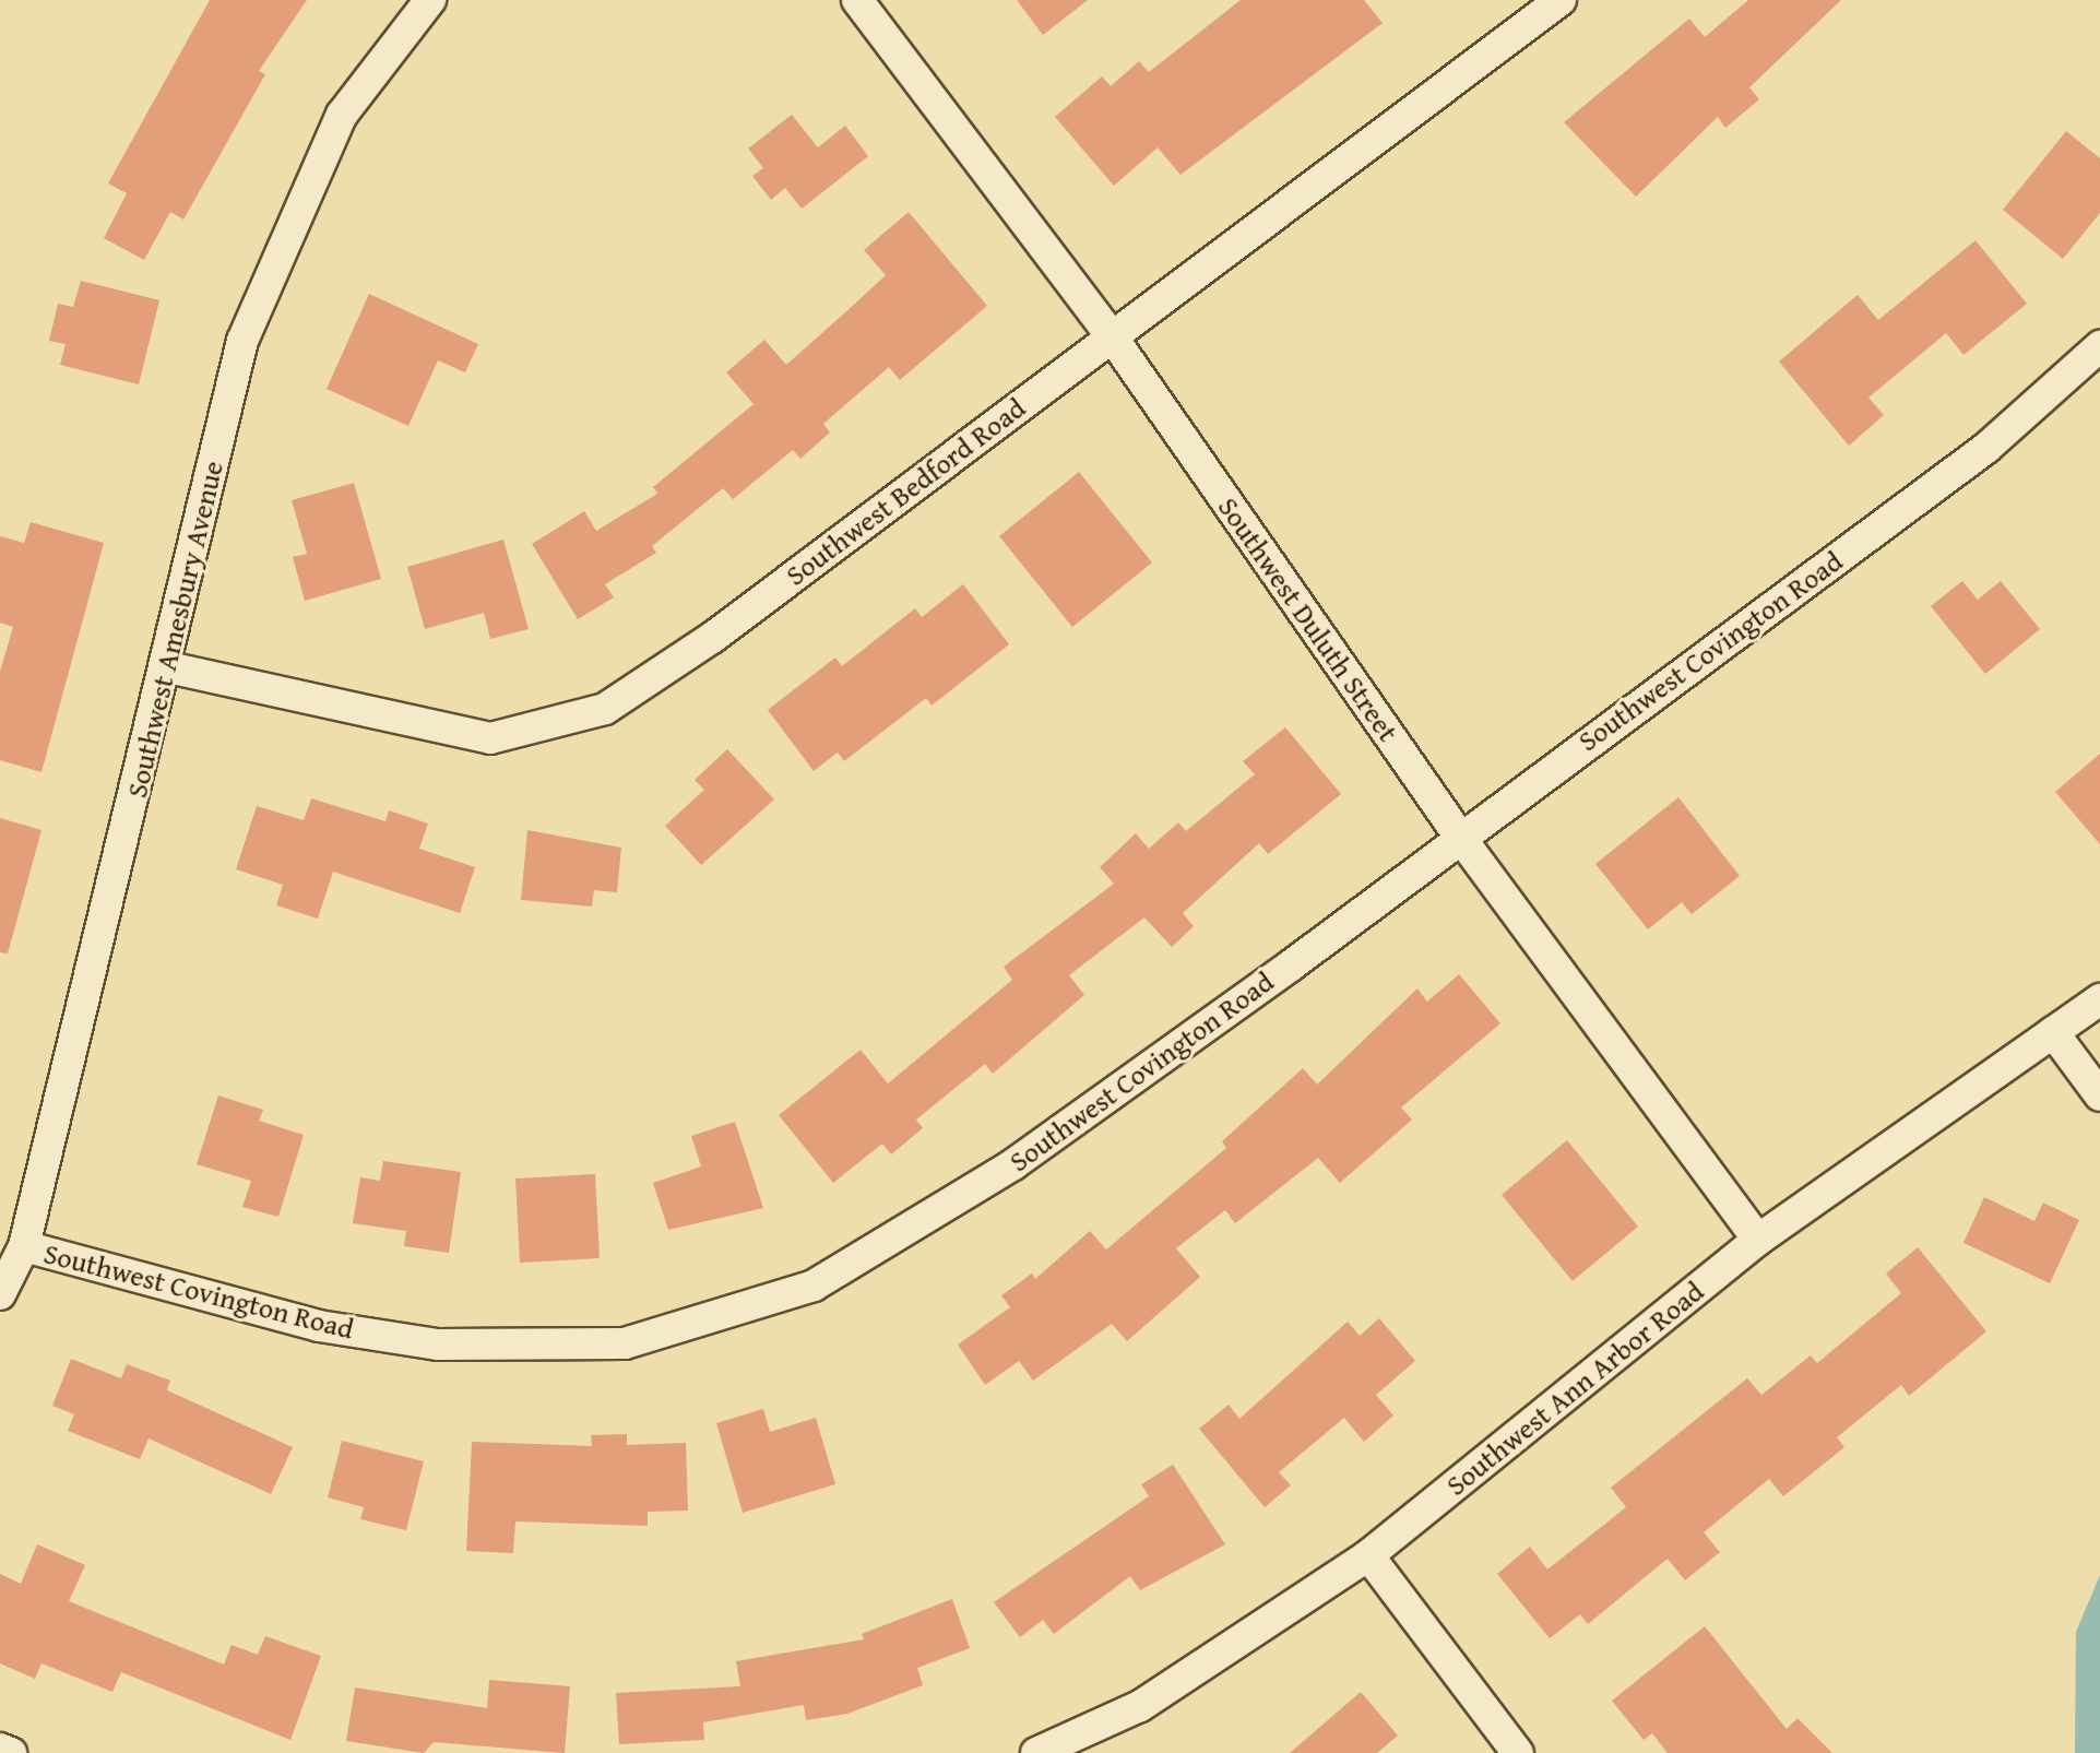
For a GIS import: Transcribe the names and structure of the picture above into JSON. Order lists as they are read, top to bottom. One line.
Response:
{"streets":{"street":["Southwest Bedford Road","Southwest Duluth Street","Southwest Amesbury Avenue","Southwest Covington Road","Southwest Ann Arbor Road"]},"crossings":[["Southwest Bedford Road","Southwest Duluth Street"],["Southwest Bedford Road","Southwest Amesbury Avenue"],["Southwest Duluth Street","Southwest Covington Road"],["Southwest Duluth Street","Southwest Ann Arbor Road"],["Southwest Amesbury Avenue","Southwest Covington Road"]]}
